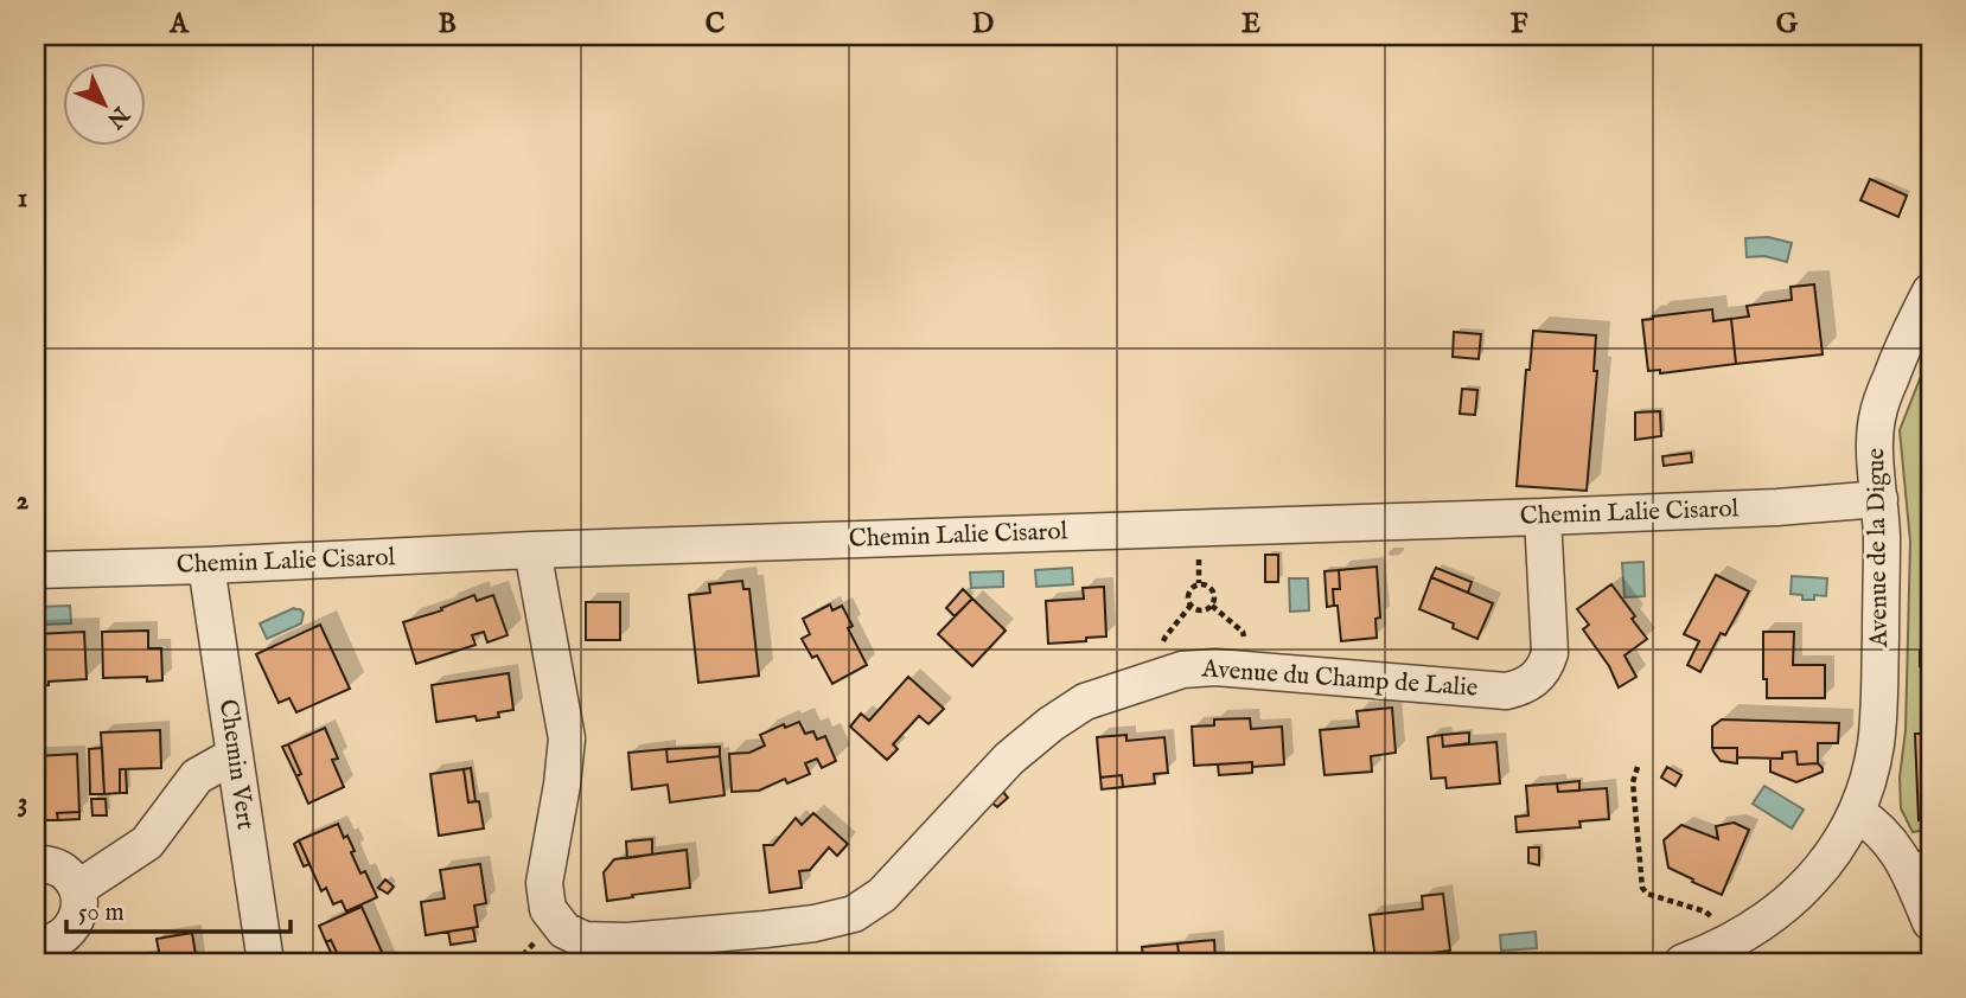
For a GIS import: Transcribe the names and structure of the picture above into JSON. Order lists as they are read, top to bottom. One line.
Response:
{"streets":{"street":["Chemin Lalie Cisarol","Avenue de la Digue","Avenue du Champ de Lalie","Chemin Vert"]},"crossings":[["Chemin Lalie Cisarol","Avenue de la Digue"],["Chemin Lalie Cisarol","Avenue du Champ de Lalie"],["Chemin Lalie Cisarol","Chemin Vert"]],"scale_bar":"50 m","north":"bottom right","grid":{"columns":["A","B","C","D","E","F","G"],"rows":["1","2","3"]}}
